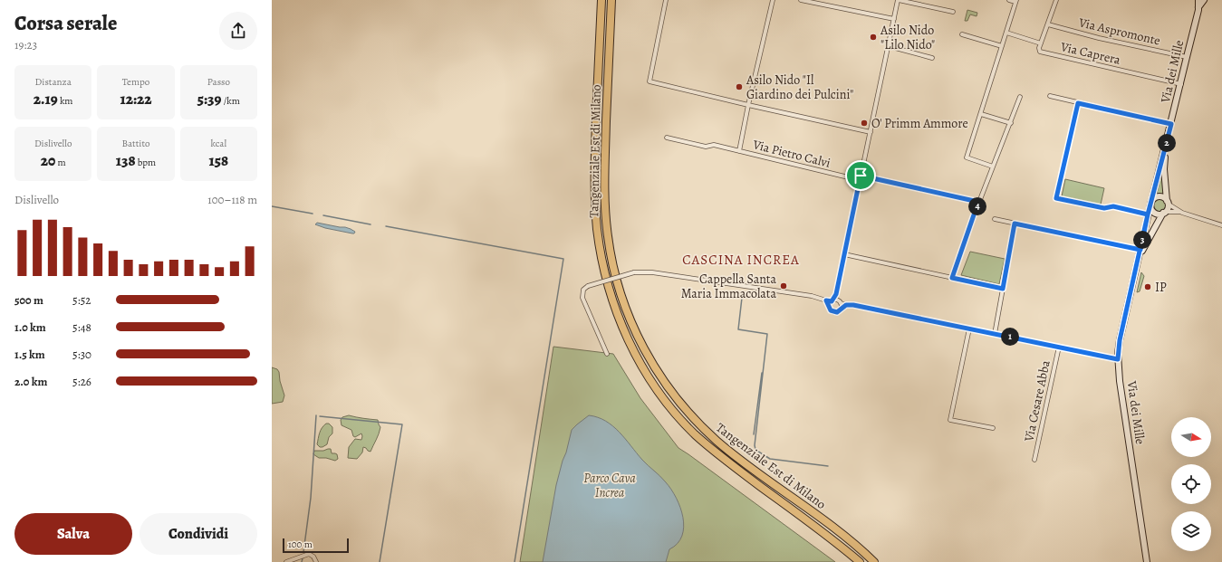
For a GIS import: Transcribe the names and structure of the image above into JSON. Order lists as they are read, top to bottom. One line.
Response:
{"streets":{"highway":["Tangenziale Est di Milano"],"main road":["Via dei Mille"],"street":["Via Aspromonte","Via Caprera","Via Pietro Calvi","Via Cesare Abba"]},"crossings":[["Via Aspromonte","Via dei Mille"],["Via Caprera","Via dei Mille"]],"districts":["CASCINA INCREA"],"parks":["Parco Cava Increa"],"places":["Asilo Nido \"Lilo Nido\"","Asilo Nido \"Il Giardino dei Pulcini\"","O' Primm Ammore","Cappella Santa Maria Immacolata","IP"],"scale_bar":"100 m","north":"right","page":{"heading":["Corsa serale","19:23"],"stats":[["Distanza","2.19 km"],["Tempo","12:22"],["Passo","5:39 /km"],["Dislivello","20 m"],["Battito","138 bpm"],["kcal","158"]],"pins":["2","4","3","1"],"chart":["Dislivello","100–118 m"],"list":[{"name":"500 m","note":"5:52"},{"name":"1.0 km","note":"5:48"},{"name":"1.5 km","note":"5:30"},{"name":"2.0 km","note":"5:26"}],"buttons":["Salva","Condividi"],"scale":"100 m"}}
